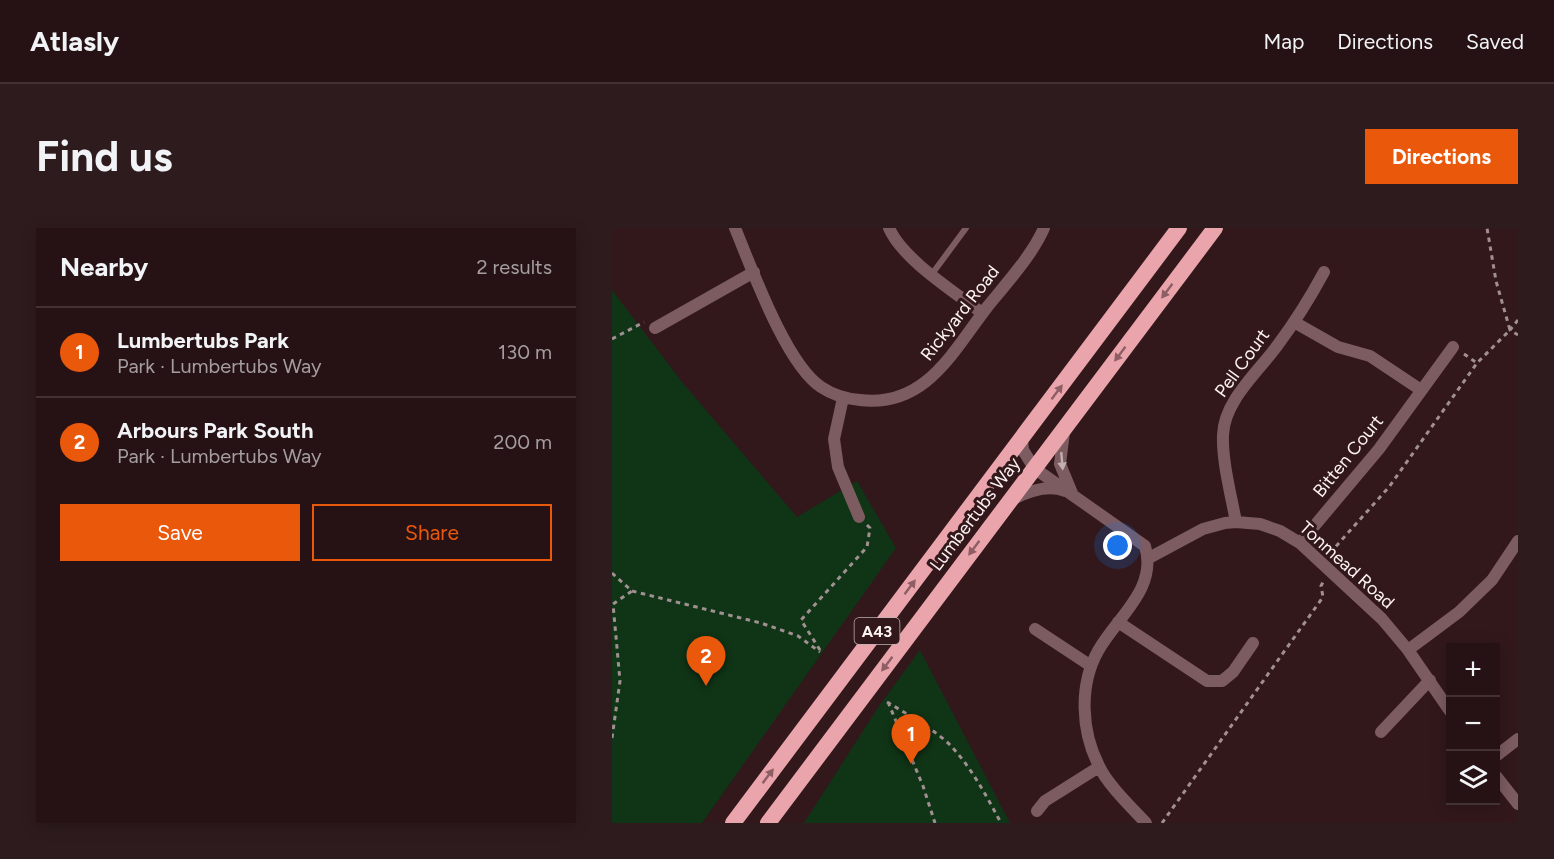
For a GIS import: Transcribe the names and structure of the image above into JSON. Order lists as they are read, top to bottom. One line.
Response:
{"streets":{"highway":["Lumbertubs Way","A43"],"street":["Rickyard Road","Pell Court","Bitten Court","Tonmead Road"]},"crossings":[["Pell Court","Tonmead Road"],["Bitten Court","Tonmead Road"]],"page":{"header":"Atlasly","nav":["Map","Directions","Saved"],"buttons":["Directions",["Save","Share"]],"title":"Find us","heading":["Nearby","2 results"],"list":[{"mark":"1","name":"Lumbertubs Park","note":"Park · Lumbertubs Way","value":"130 m"},{"mark":"2","name":"Arbours Park South","note":"Park · Lumbertubs Way","value":"200 m"}],"pins":["2","1"],"map_buttons":["+","−"]}}
